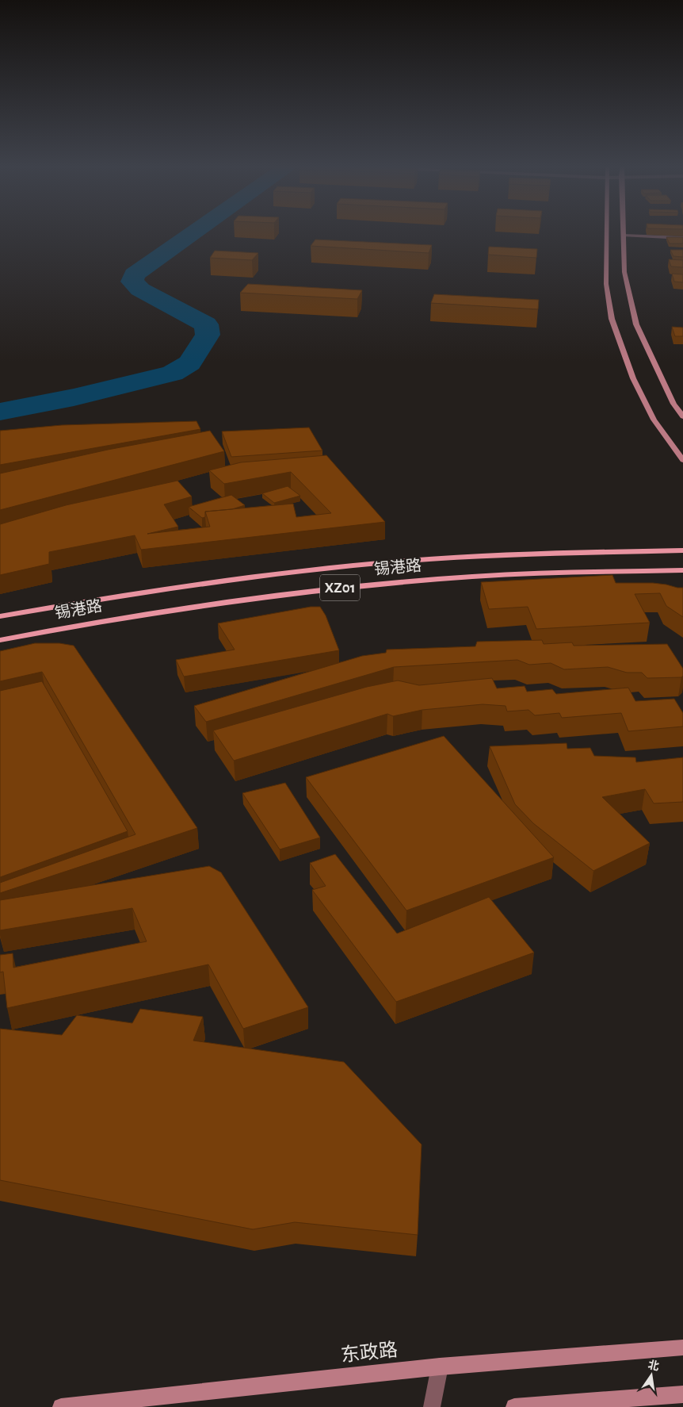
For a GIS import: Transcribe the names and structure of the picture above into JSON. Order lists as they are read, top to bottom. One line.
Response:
{"streets":{"main road":["锡港路","XZ01"],"street":["东政路"]},"north":"top"}
